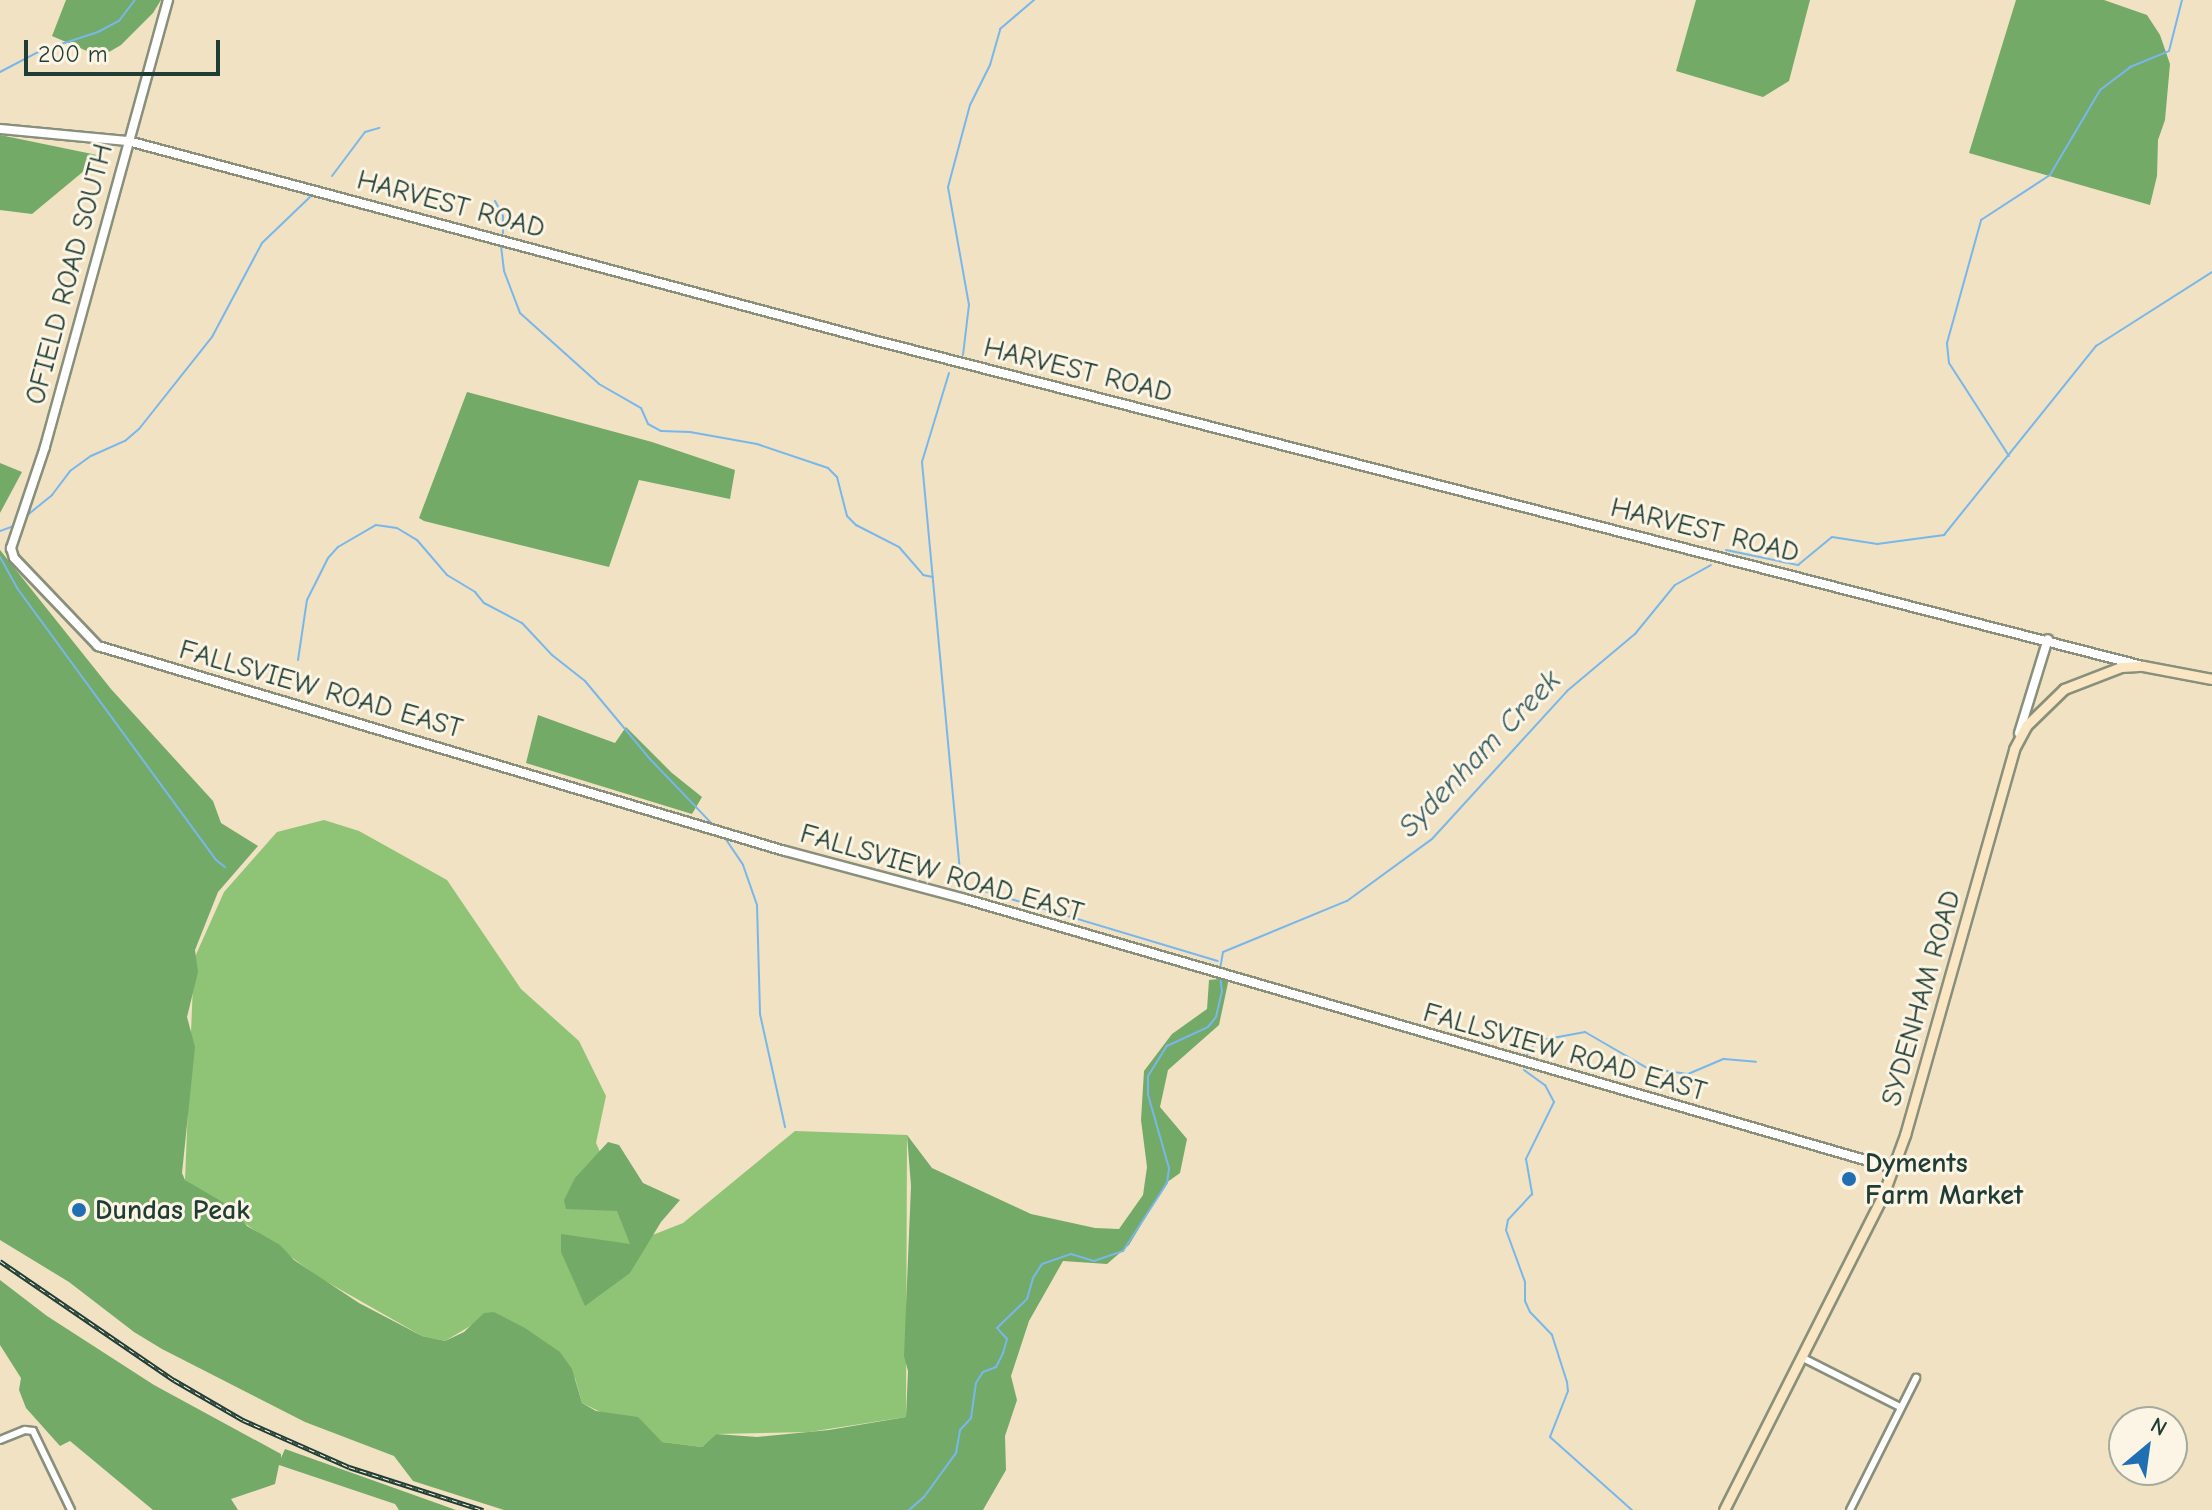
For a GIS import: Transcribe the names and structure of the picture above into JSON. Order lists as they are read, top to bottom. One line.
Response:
{"streets":{"main road":["SYDENHAM ROAD"],"street":["HARVEST ROAD","OFIELD ROAD SOUTH","FALLSVIEW ROAD EAST"]},"crossings":[["HARVEST ROAD","OFIELD ROAD SOUTH"],["HARVEST ROAD","SYDENHAM ROAD"],["OFIELD ROAD SOUTH","FALLSVIEW ROAD EAST"],["FALLSVIEW ROAD EAST","SYDENHAM ROAD"]],"water":["Sydenham Creek"],"places":["Dyments Farm Market","Dundas Peak"],"scale_bar":"200 m","north":"top right"}
